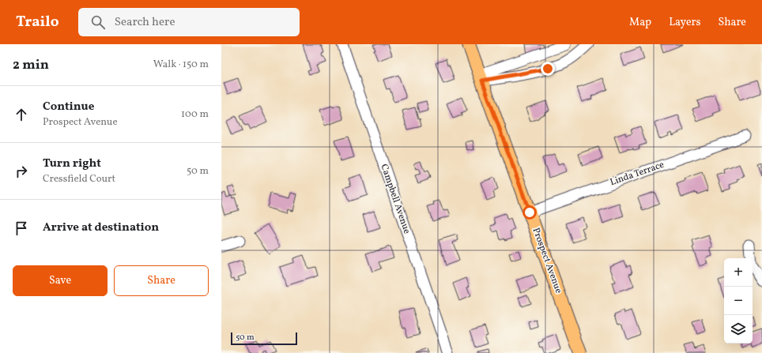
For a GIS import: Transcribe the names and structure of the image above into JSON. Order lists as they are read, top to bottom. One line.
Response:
{"streets":{"main road":["Prospect Avenue"],"street":["Linda Terrace","Campbell Avenue"]},"crossings":[["Linda Terrace","Prospect Avenue"]],"scale_bar":"50 m","page":{"header":"Trailo","search":"Search here","nav":["Map","Layers","Share"],"heading":["2 min","Walk · 150 m"],"list":[["Continue","Prospect Avenue","100 m"],["Turn right","Cressfield Court","50 m"],"Arrive at destination"],"buttons":["Save","Share"],"map_buttons":["+","−"],"scale":"50 m"}}
